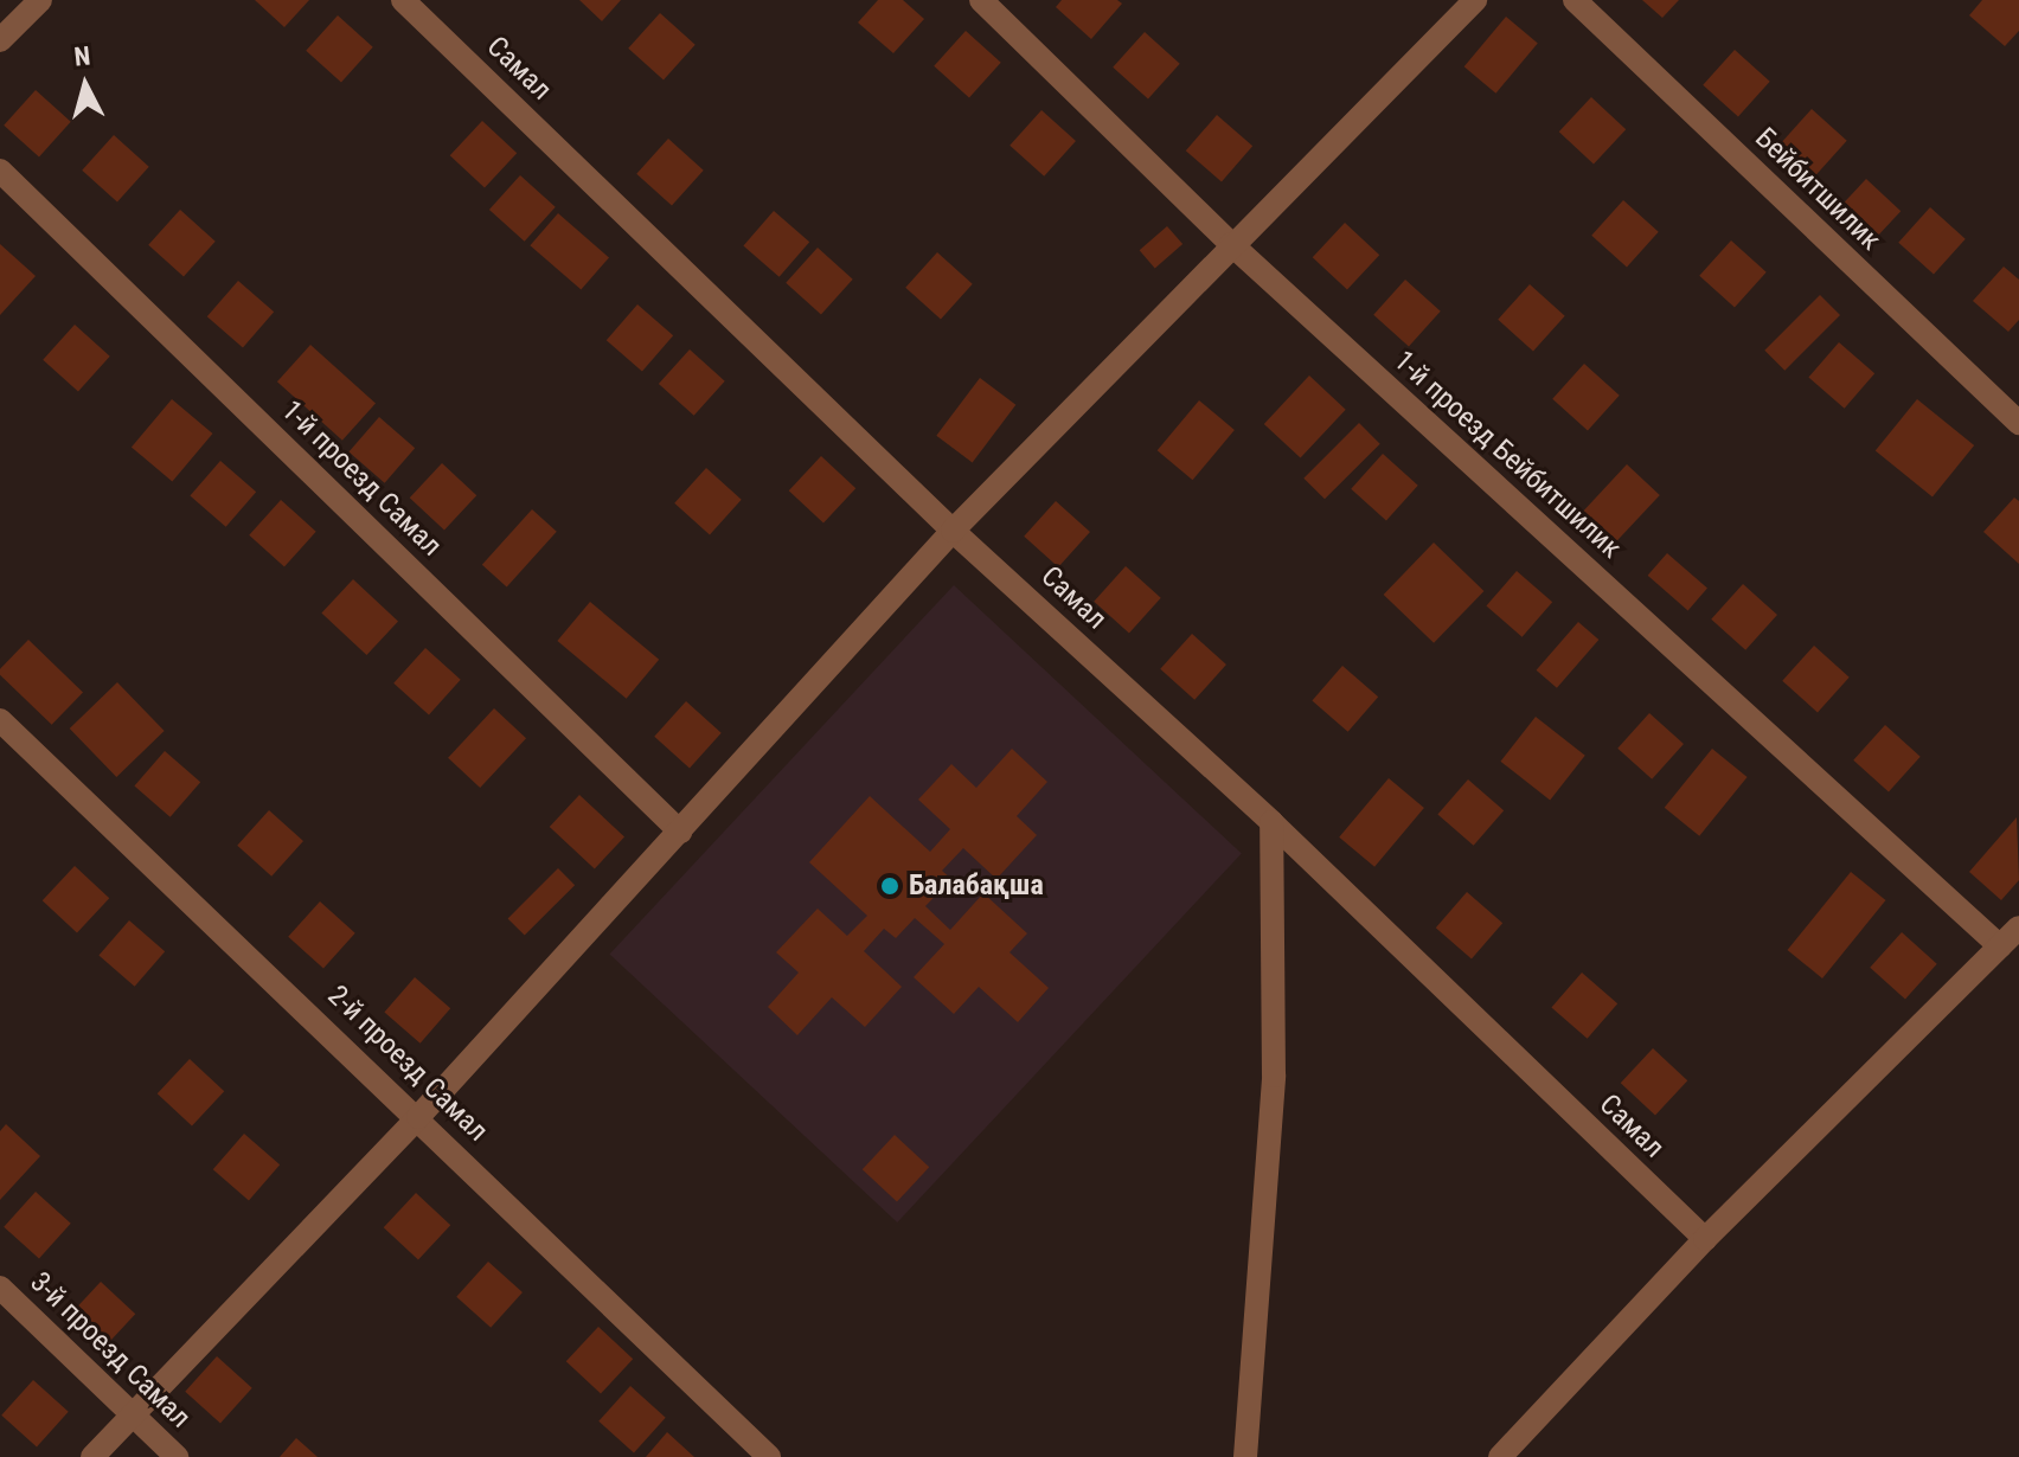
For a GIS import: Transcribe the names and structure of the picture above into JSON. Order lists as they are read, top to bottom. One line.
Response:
{"streets":{"street":["Самал","Бейбитшилик","1-й проезд Бейбитшилик","1-й проезд Самал","2-й проезд Самал","3-й проезд Самал"]},"places":["Балабақша"],"north":"top"}
